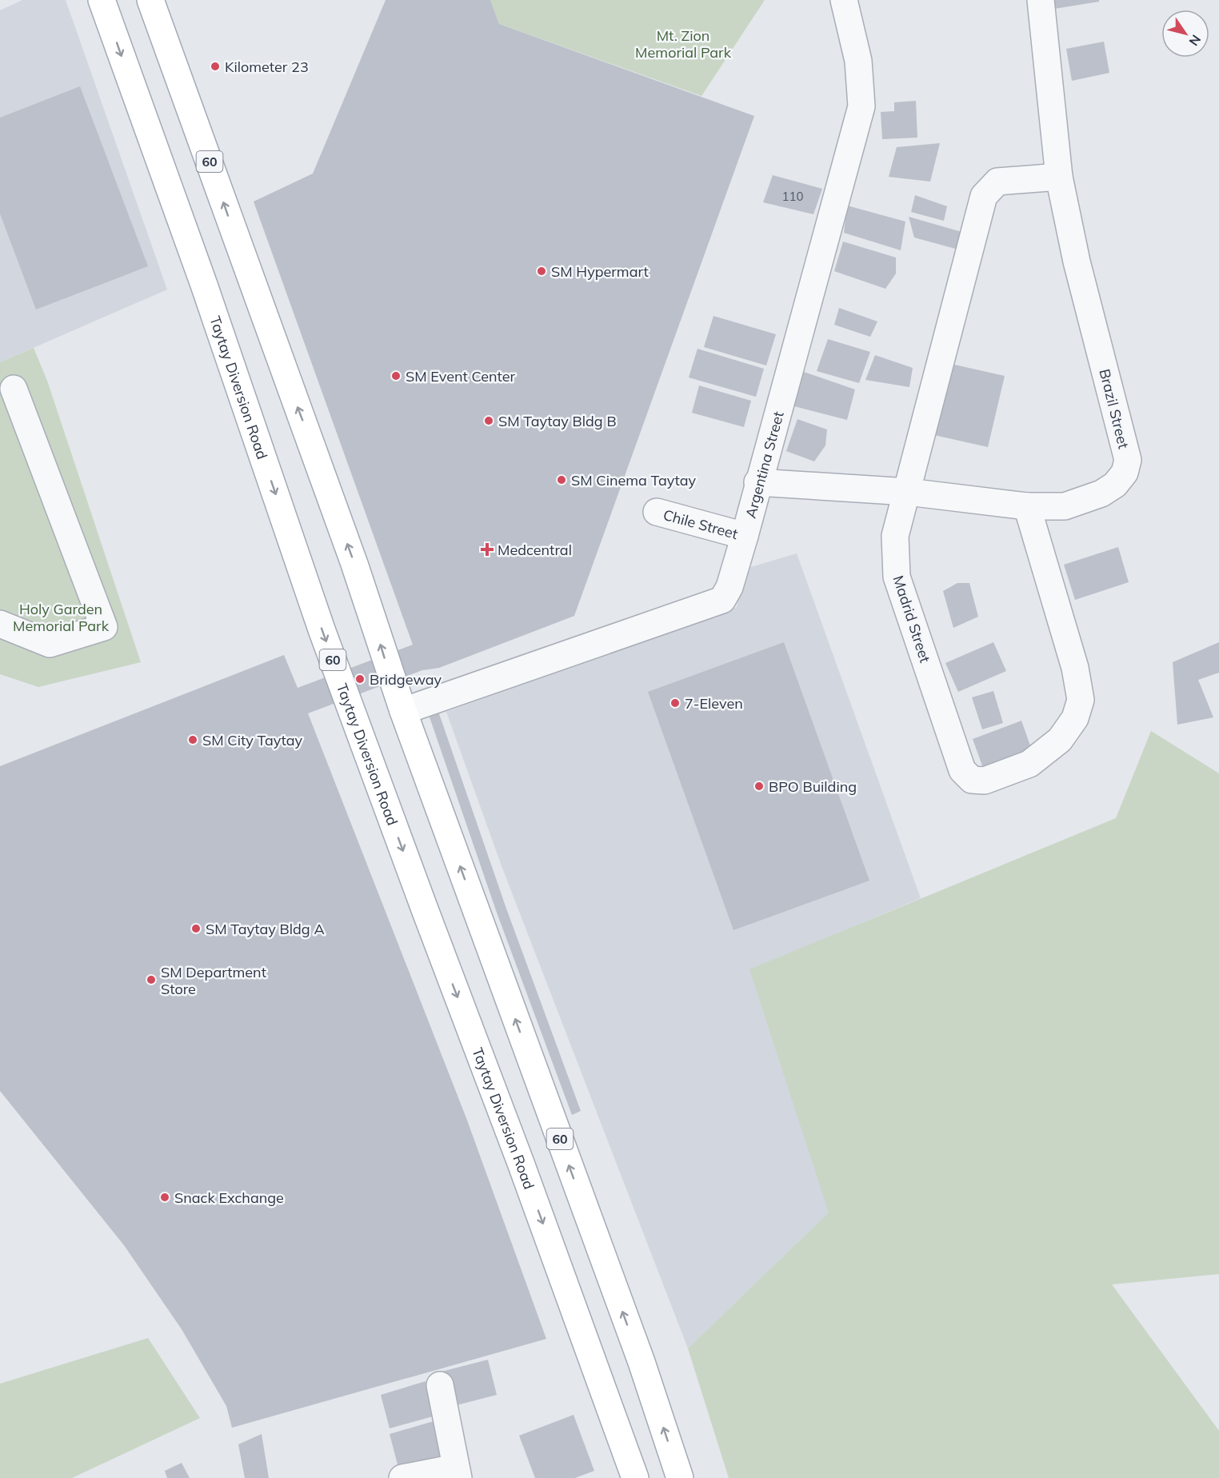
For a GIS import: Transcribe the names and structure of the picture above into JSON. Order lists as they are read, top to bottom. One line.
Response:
{"streets":{"main road":["60","Taytay Diversion Road"],"street":["Brazil Street","Argentina Street","Chile Street","Madrid Street"]},"crossings":[["60","Argentina Street"],["Brazil Street","Argentina Street"],["Brazil Street","Madrid Street"],["Argentina Street","Chile Street"]],"parks":["Mt. Zion Memorial Park","Holy Garden Memorial Park"],"places":{"other":["Kilometer 23","SM Hypermart","SM Event Center","SM Taytay Bldg B","SM Cinema Taytay","Bridgeway","7-Eleven","SM City Taytay","BPO Building","SM Taytay Bldg A","SM Department Store","Snack Exchange"],"health":["Medcentral"]},"house_numbers":["110"],"north":"bottom right"}
